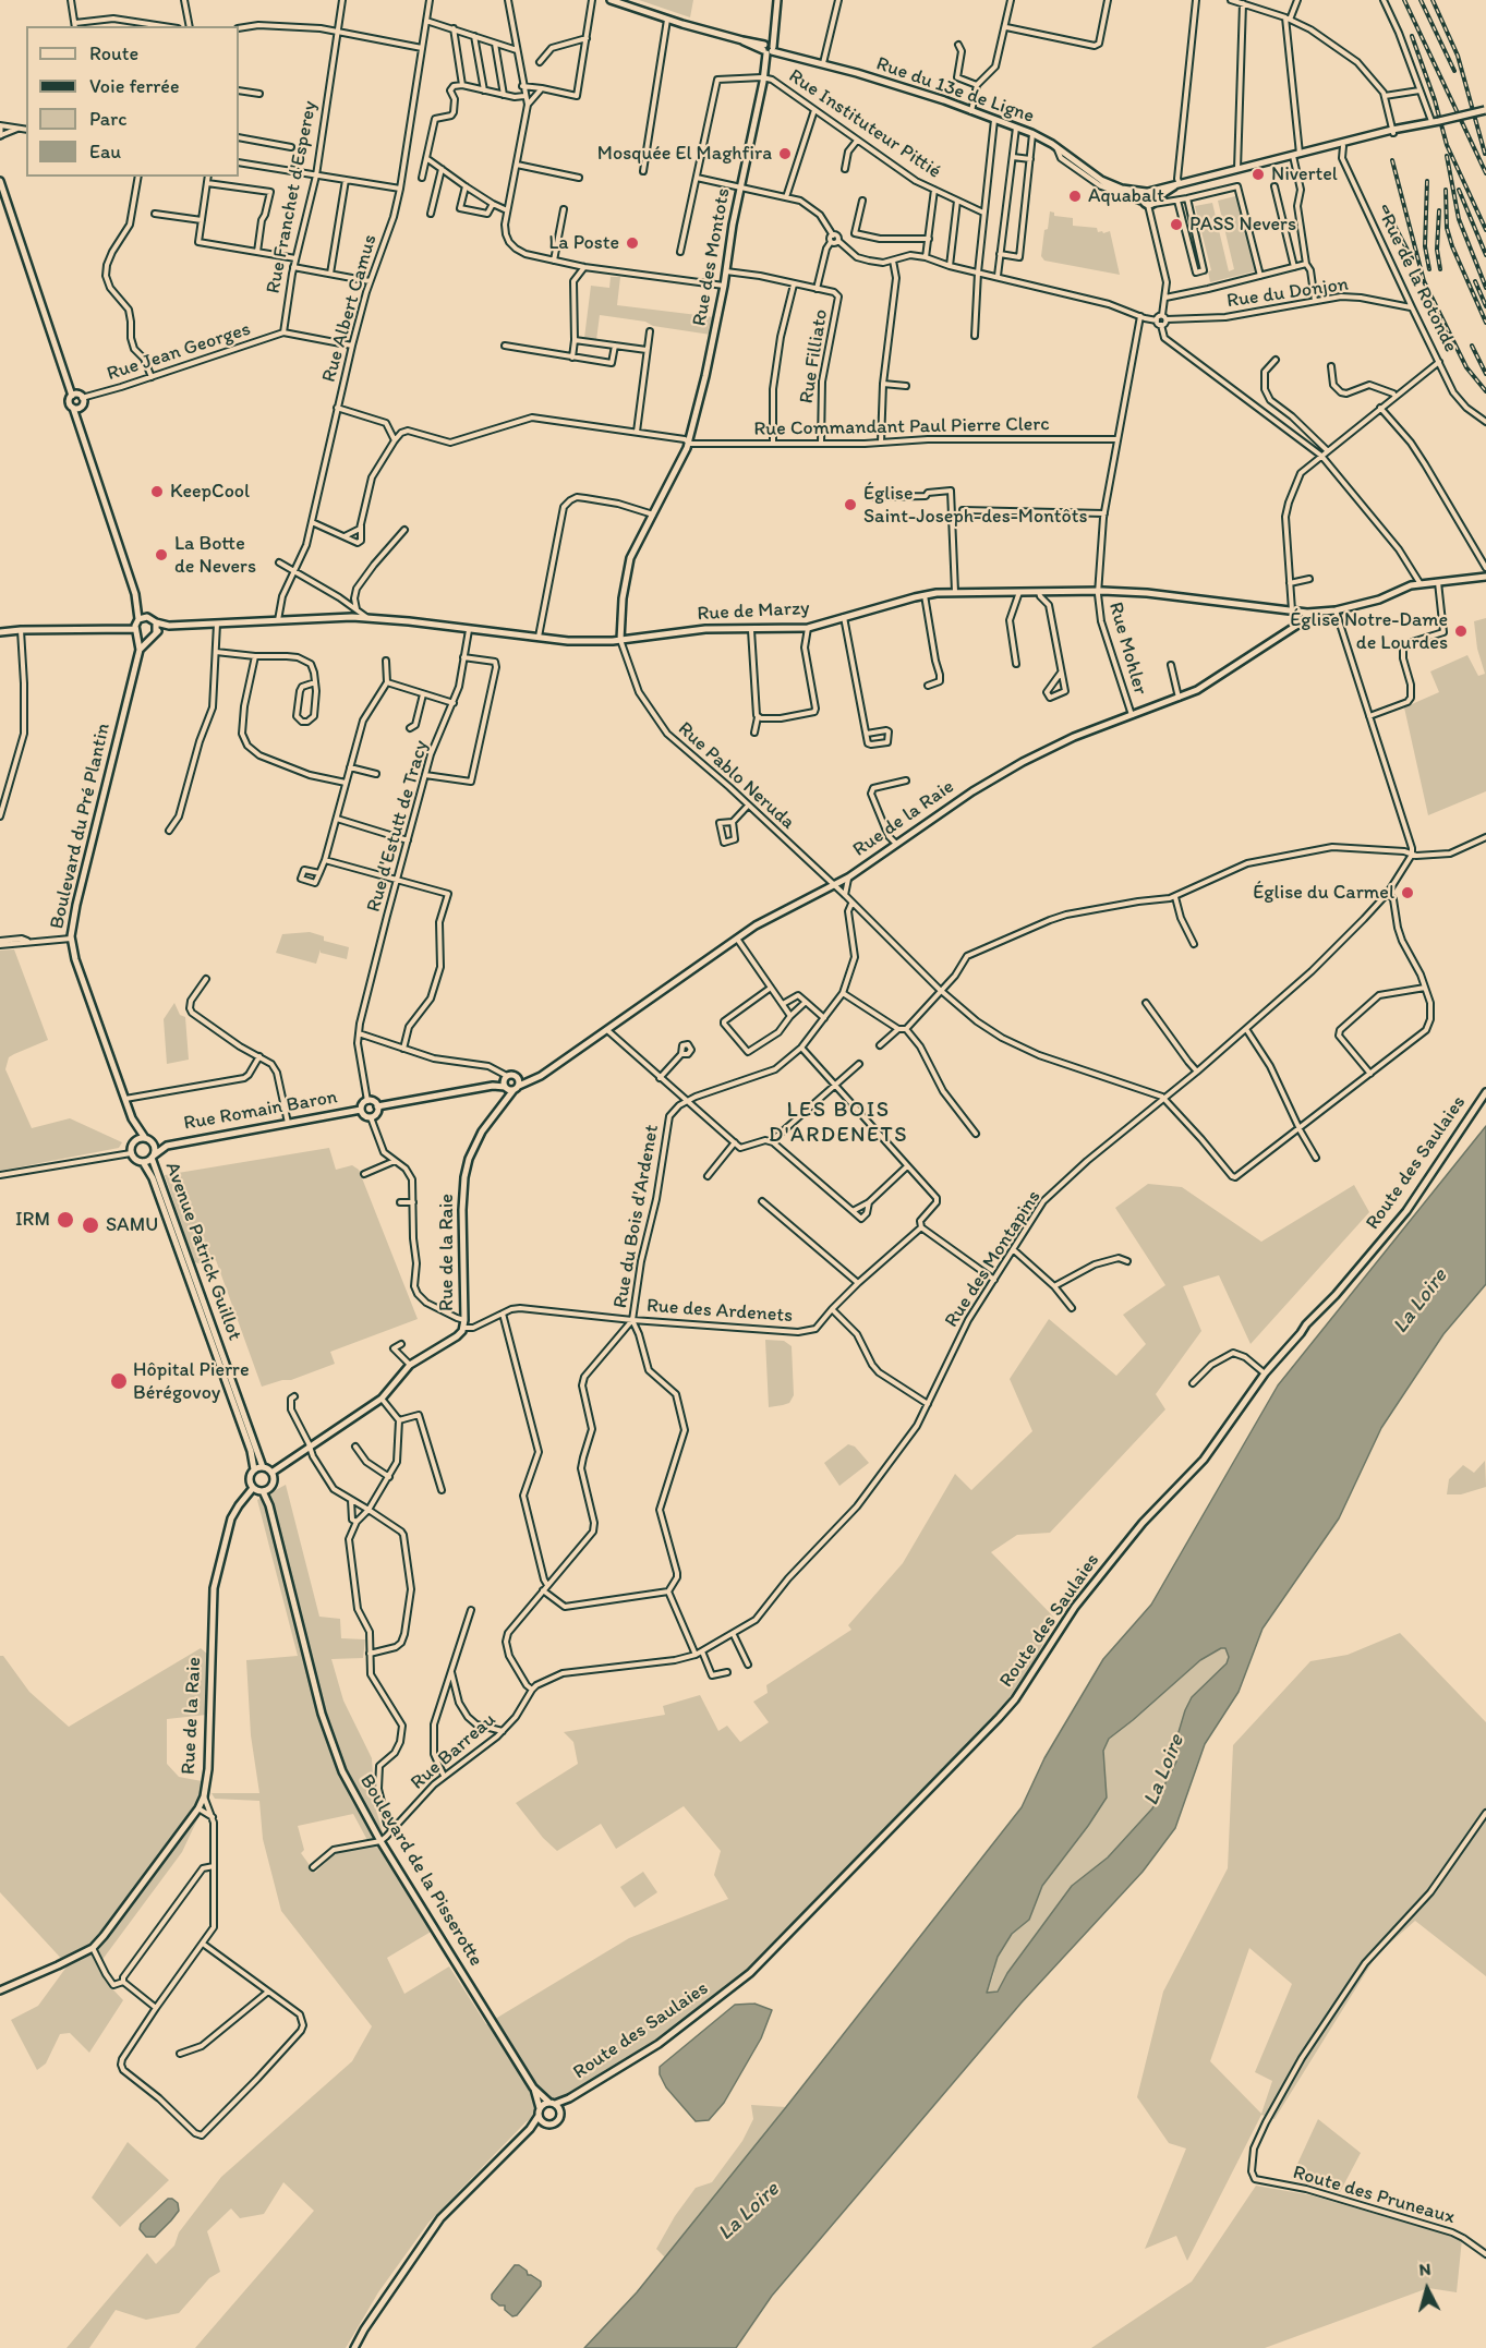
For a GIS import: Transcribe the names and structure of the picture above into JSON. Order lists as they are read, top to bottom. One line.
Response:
{"streets":{"street":["Rue du 13e de Ligne","Rue Instituteur Pittié","Rue Franchet d'Esperey","Rue des Montots","Rue de la Rotonde","Rue du Donjon","Rue Albert Camus","Rue Jean Georges","Rue Filliato","Rue Commandant Paul Pierre Clerc","Rue de Marzy","Rue Mohler","Rue Pablo Neruda","Rue de la Raie","Boulevard du Pré Plantin","Rue d'Estutt de Tracy","Rue Romain Baron","Route des Saulaies","Rue du Bois d'Ardenet","Avenue Patrick Guillot","Rue des Montapins","Rue des Ardenets","Rue Barreau","Boulevard de la Pisserotte","Route des Pruneaux"]},"crossings":[["Rue du 13e de Ligne","Rue des Montots"],["Rue du 13e de Ligne","Rue de la Rotonde"],["Rue Instituteur Pittié","Rue des Montots"],["Rue Franchet d'Esperey","Rue Jean Georges"],["Rue des Montots","Rue Commandant Paul Pierre Clerc"],["Rue des Montots","Rue de Marzy"],["Rue des Montots","Rue Pablo Neruda"],["Rue de la Rotonde","Rue du Donjon"],["Rue Albert Camus","Rue de Marzy"],["Rue Filliato","Rue Commandant Paul Pierre Clerc"],["Rue Commandant Paul Pierre Clerc","Rue Mohler"],["Rue de Marzy","Rue Mohler"],["Rue de Marzy","Rue Pablo Neruda"],["Rue de Marzy","Rue de la Raie"],["Rue de Marzy","Boulevard du Pré Plantin"],["Rue de Marzy","Rue d'Estutt de Tracy"],["Rue Mohler","Rue de la Raie"],["Rue Pablo Neruda","Rue de la Raie"],["Rue Pablo Neruda","Rue du Bois d'Ardenet"],["Rue Pablo Neruda","Rue des Montapins"],["Rue de la Raie","Avenue Patrick Guillot"],["Rue de la Raie","Rue des Ardenets"],["Rue de la Raie","Boulevard de la Pisserotte"],["Boulevard du Pré Plantin","Rue Romain Baron"],["Boulevard du Pré Plantin","Avenue Patrick Guillot"],["Rue Romain Baron","Avenue Patrick Guillot"],["Rue du Bois d'Ardenet","Rue des Ardenets"],["Avenue Patrick Guillot","Boulevard de la Pisserotte"],["Rue Barreau","Boulevard de la Pisserotte"]],"districts":["LES BOIS D'ARDENETS"],"water":["La Loire"],"places":["Mosquée El Maghfira","Nivertel","Aquabalt","PASS Nevers","La Poste","KeepCool","Église Saint-Joseph-des-Montôts","La Botte de Nevers","Église Notre-Dame de Lourdes","Église du Carmel","IRM","SAMU","Hôpital Pierre Bérégovoy"],"legend":["Route","Voie ferrée","Parc","Eau"],"north":"top"}
